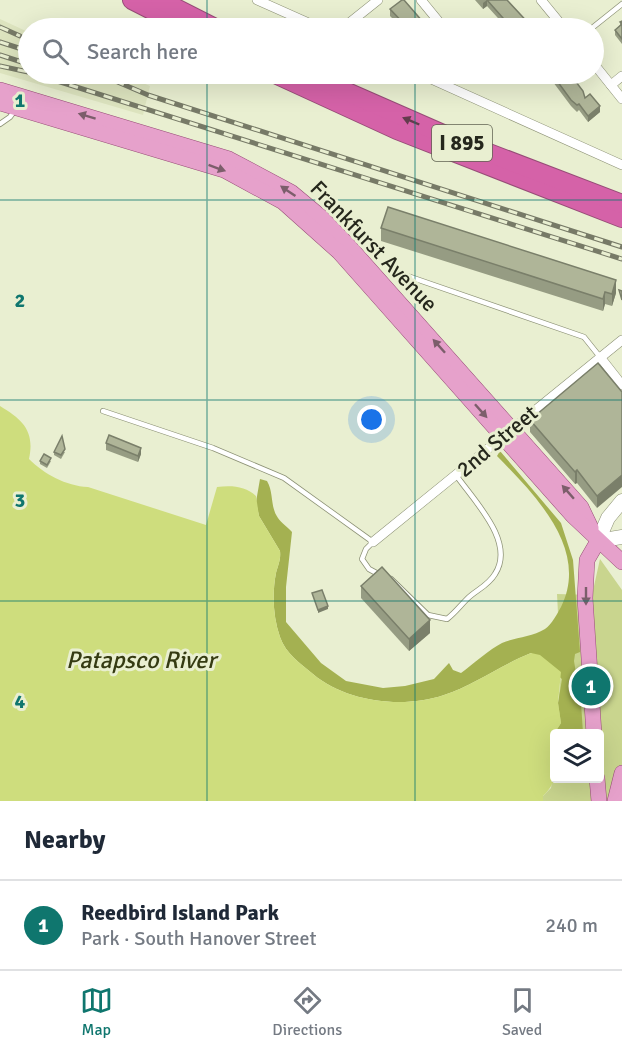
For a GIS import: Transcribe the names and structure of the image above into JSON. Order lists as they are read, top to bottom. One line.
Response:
{"streets":{"highway":["I 895"],"main road":["Frankfurst Avenue"],"street":["2nd Street"]},"crossings":[["Frankfurst Avenue","2nd Street"]],"water":["Patapsco River"],"page":{"search":"Search here","pins":"1","heading":"Nearby","list":[{"mark":"1","name":"Reedbird Island Park","note":"Park · South Hanover Street","value":"240 m"}],"nav":["Map","Directions","Saved"]},"grid":{"rows":["1","2","3","4"]}}
